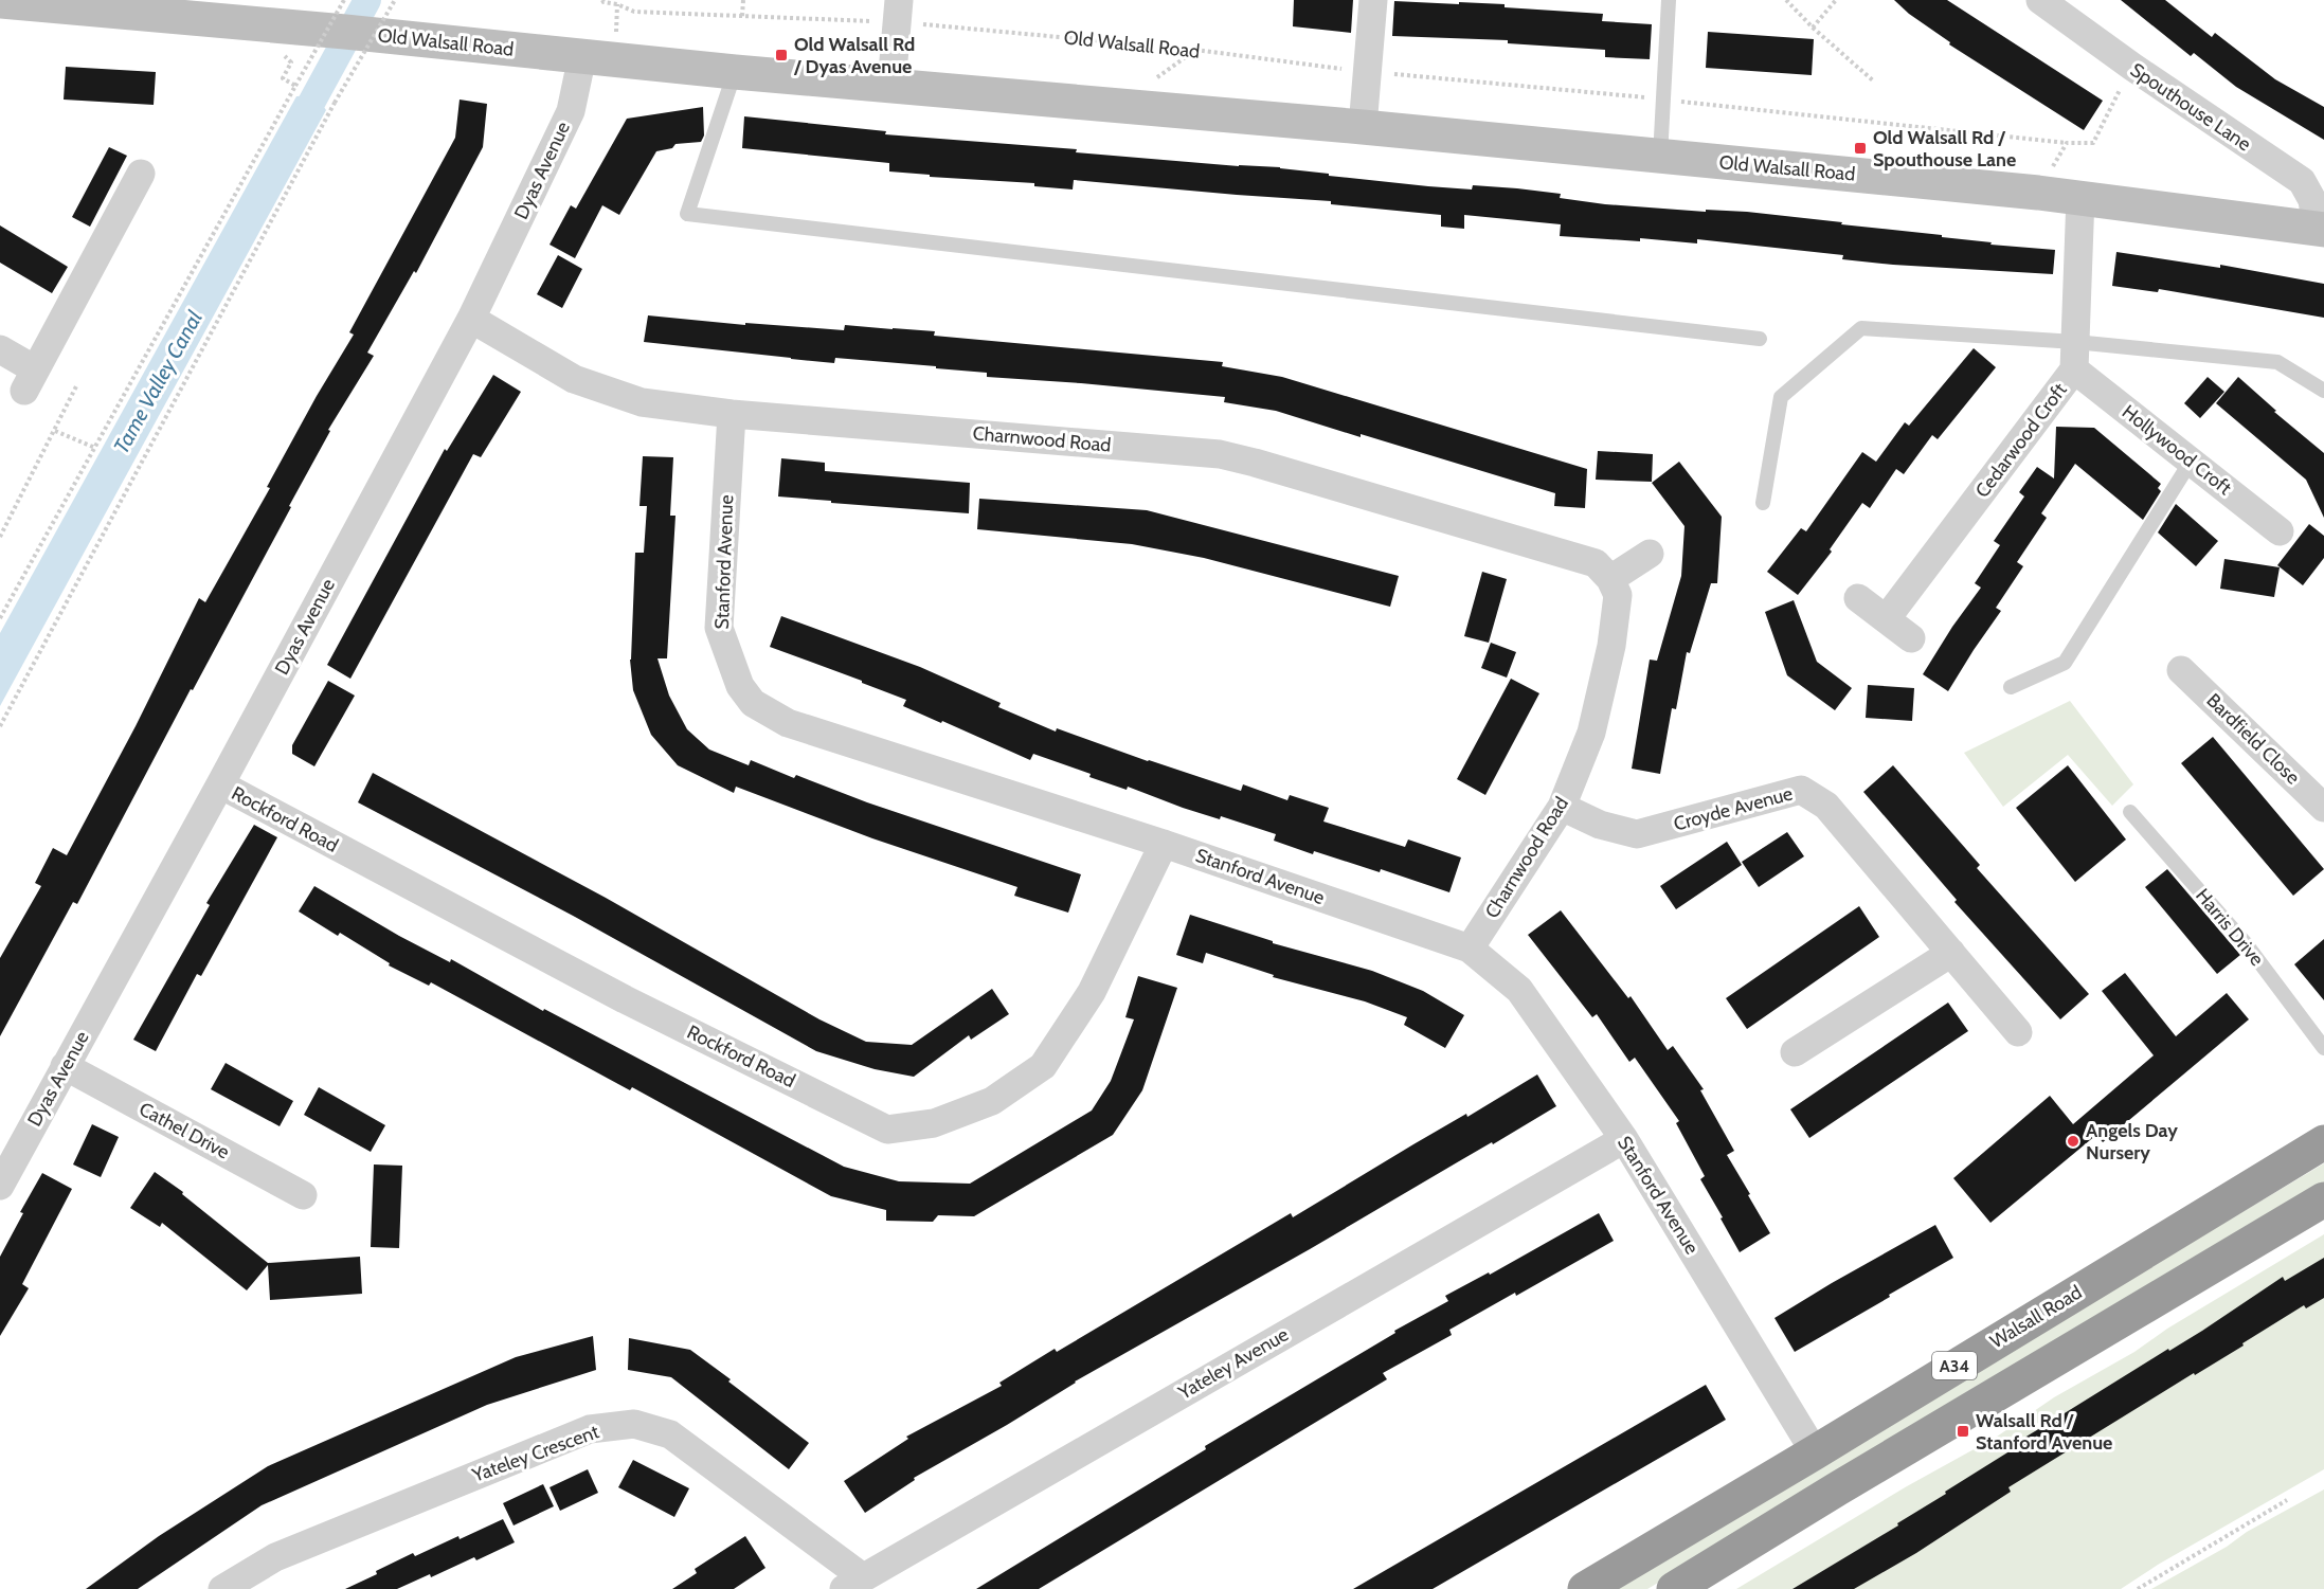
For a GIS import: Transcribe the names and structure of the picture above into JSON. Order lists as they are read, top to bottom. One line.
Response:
{"streets":{"highway":["Walsall Road","A34"],"main road":["Old Walsall Road"],"street":["Spouthouse Lane","Dyas Avenue","Charnwood Road","Cedarwood Croft","Hollywood Croft","Stanford Avenue","Bardfield Close","Croyde Avenue","Rockford Road","Cathel Drive","Yateley Avenue","Yateley Crescent"],"lane":["Harris Drive"]},"crossings":[["Old Walsall Road","Spouthouse Lane"],["Old Walsall Road","Dyas Avenue"],["Dyas Avenue","Charnwood Road"],["Dyas Avenue","Rockford Road"],["Dyas Avenue","Cathel Drive"],["Charnwood Road","Stanford Avenue"],["Charnwood Road","Croyde Avenue"],["Cedarwood Croft","Hollywood Croft"],["Stanford Avenue","Rockford Road"],["Stanford Avenue","Walsall Road"],["Stanford Avenue","Yateley Avenue"],["Yateley Avenue","Yateley Crescent"]],"water":["Tame Valley Canal"],"places":{"transit":["Old Walsall Rd / Dyas Avenue","Old Walsall Rd / Spouthouse Lane","Walsall Rd / Stanford Avenue"],"other":["Angels Day Nursery"]}}
